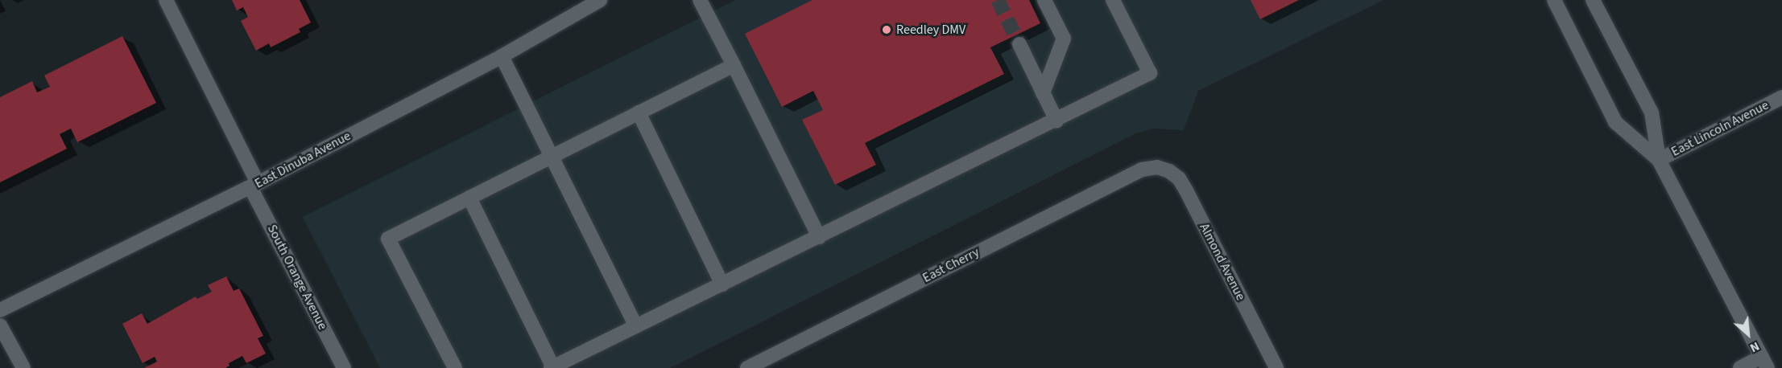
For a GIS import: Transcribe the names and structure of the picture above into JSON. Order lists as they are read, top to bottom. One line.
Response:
{"streets":{"street":["East Lincoln Avenue","East Dinuba Avenue","Almond Avenue","East Cherry","South Orange Avenue"]},"crossings":[["East Dinuba Avenue","South Orange Avenue"],["Almond Avenue","East Cherry"]],"places":["Reedley DMV"],"north":"bottom right"}
